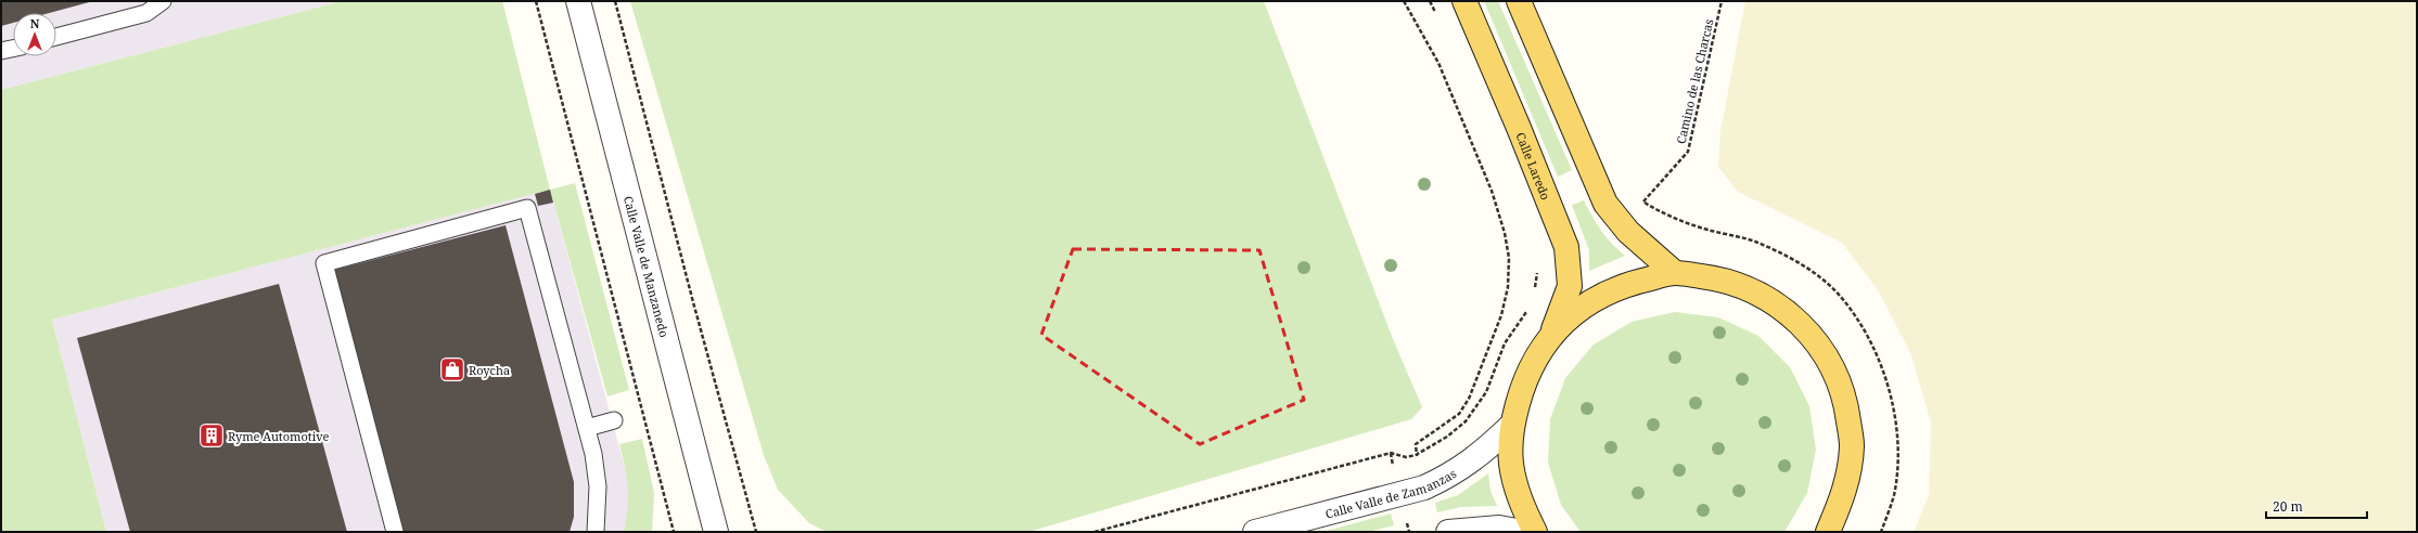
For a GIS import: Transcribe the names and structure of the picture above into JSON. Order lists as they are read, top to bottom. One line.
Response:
{"streets":{"main road":["Calle Laredo"],"street":["Calle Valle de Manzanedo","Calle Valle de Zamanzas"],"path":["Camino de las Charcas"]},"places":{"shop":["Roycha"],"building":["Ryme Automotive"]},"scale_bar":"20 m","north":"top"}
